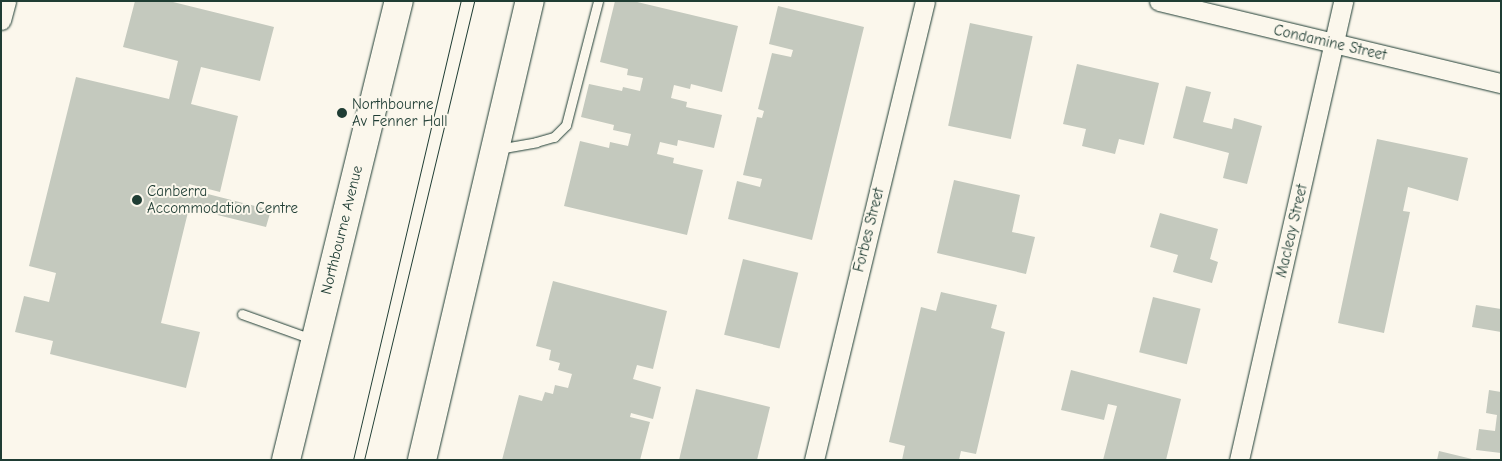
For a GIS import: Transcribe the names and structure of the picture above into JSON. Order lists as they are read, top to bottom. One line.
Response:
{"streets":{"highway":["Northbourne Avenue"],"street":["Condamine Street","Forbes Street","Macleay Street"]},"crossings":[["Condamine Street","Macleay Street"]],"places":["Northbourne Av Fenner Hall","Canberra Accommodation Centre"]}
